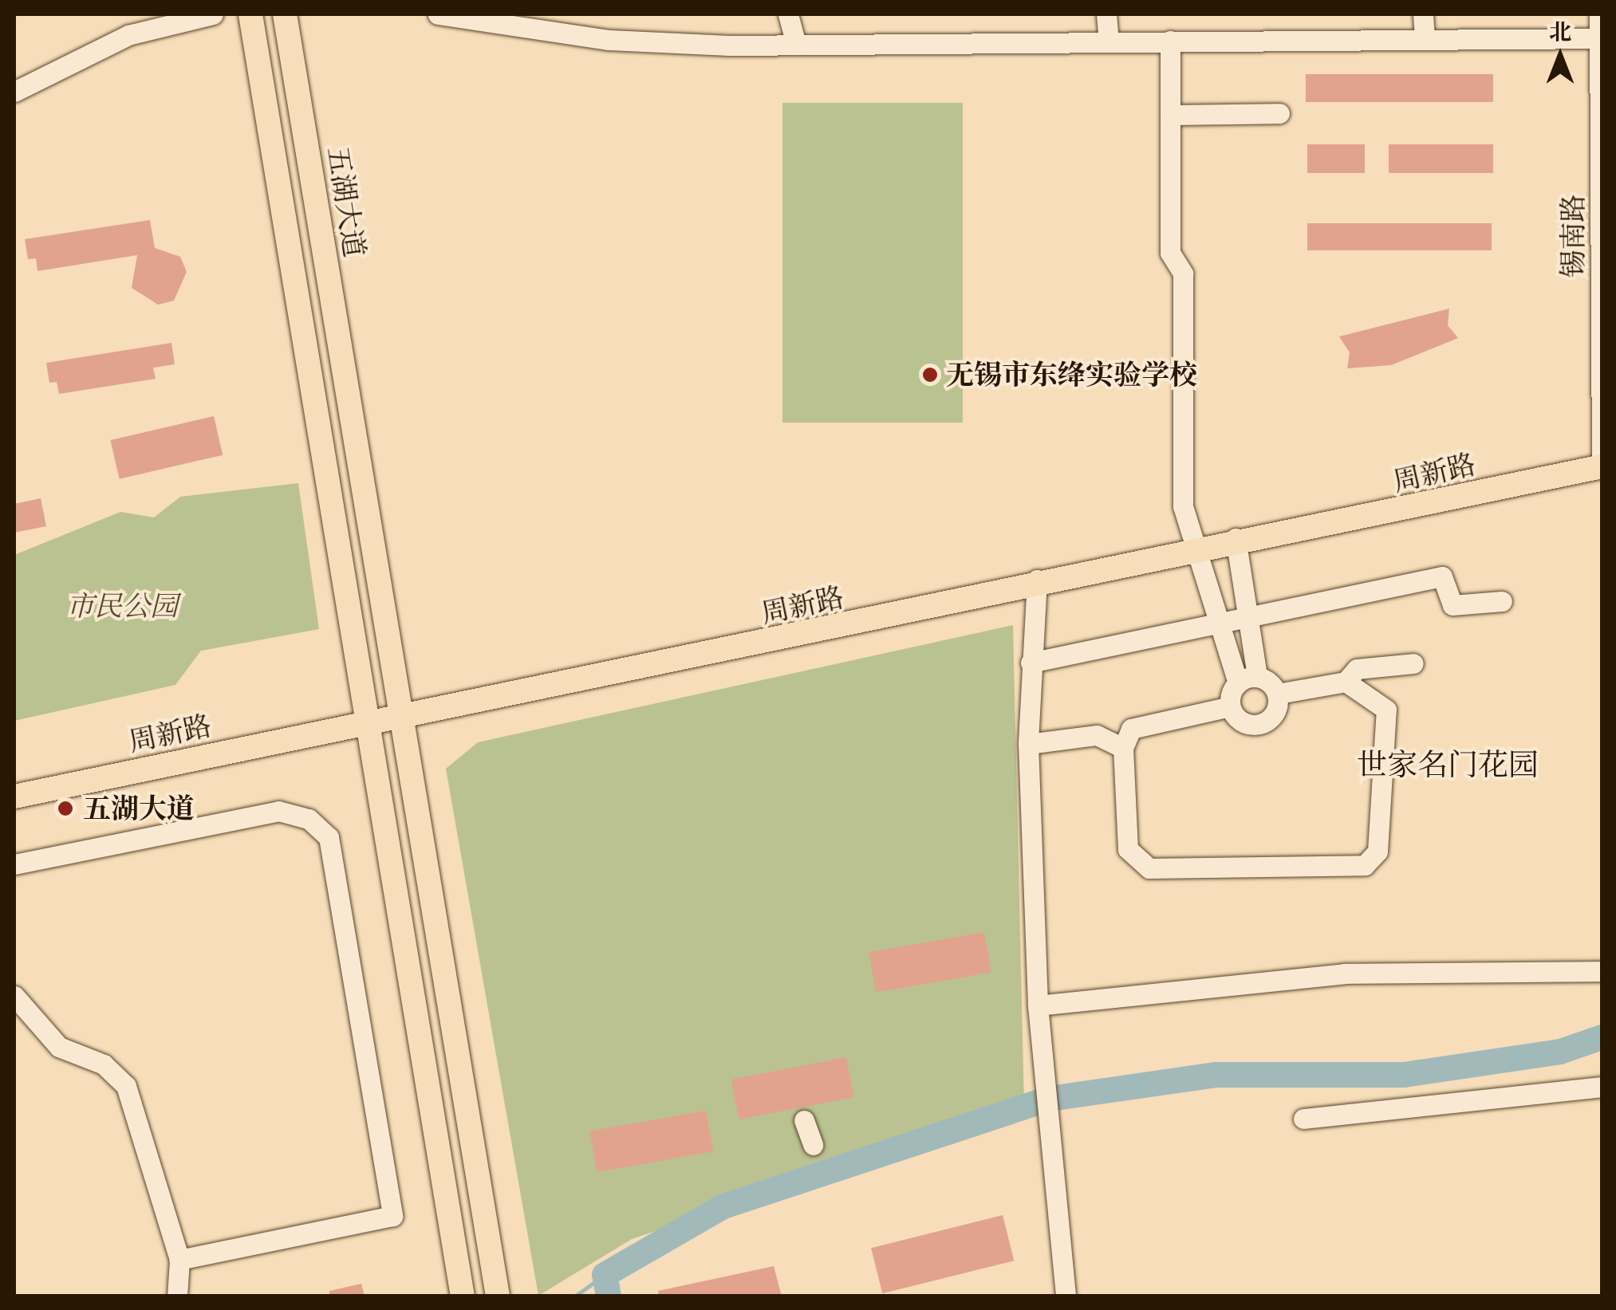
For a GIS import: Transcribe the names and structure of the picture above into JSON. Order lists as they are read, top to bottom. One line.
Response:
{"streets":{"main road":["五湖大道","周新路"],"street":["锡南路"]},"crossings":[["五湖大道","周新路"],["锡南路","周新路"]],"districts":["世家名门花园"],"parks":["市民公园"],"places":["无锡市东绛实验学校","五湖大道"],"north":"top"}
